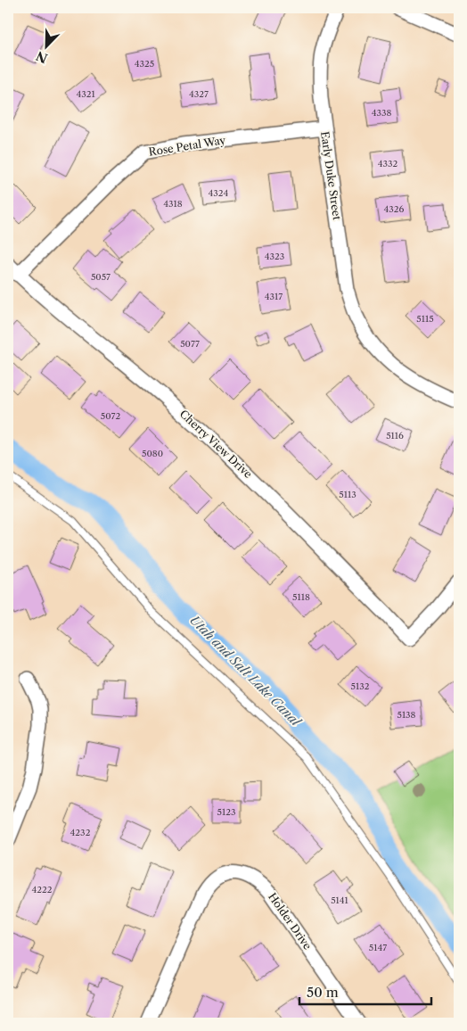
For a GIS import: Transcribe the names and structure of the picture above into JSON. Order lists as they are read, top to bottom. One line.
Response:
{"streets":{"street":["Rose Petal Way","Early Duke Street","Cherry View Drive","Holder Drive"]},"crossings":[["Rose Petal Way","Early Duke Street"],["Rose Petal Way","Cherry View Drive"]],"water":["Utah and Salt Lake Canal"],"house_numbers":["4325","4321","4327","4338","4332","4324","4318","4326","4323","5057","4317","5115","5077","5072","5116","5080","5113","5118","5132","5138","5123","4232","4222","5141","5147"],"scale_bar":"50 m","north":"bottom left"}
